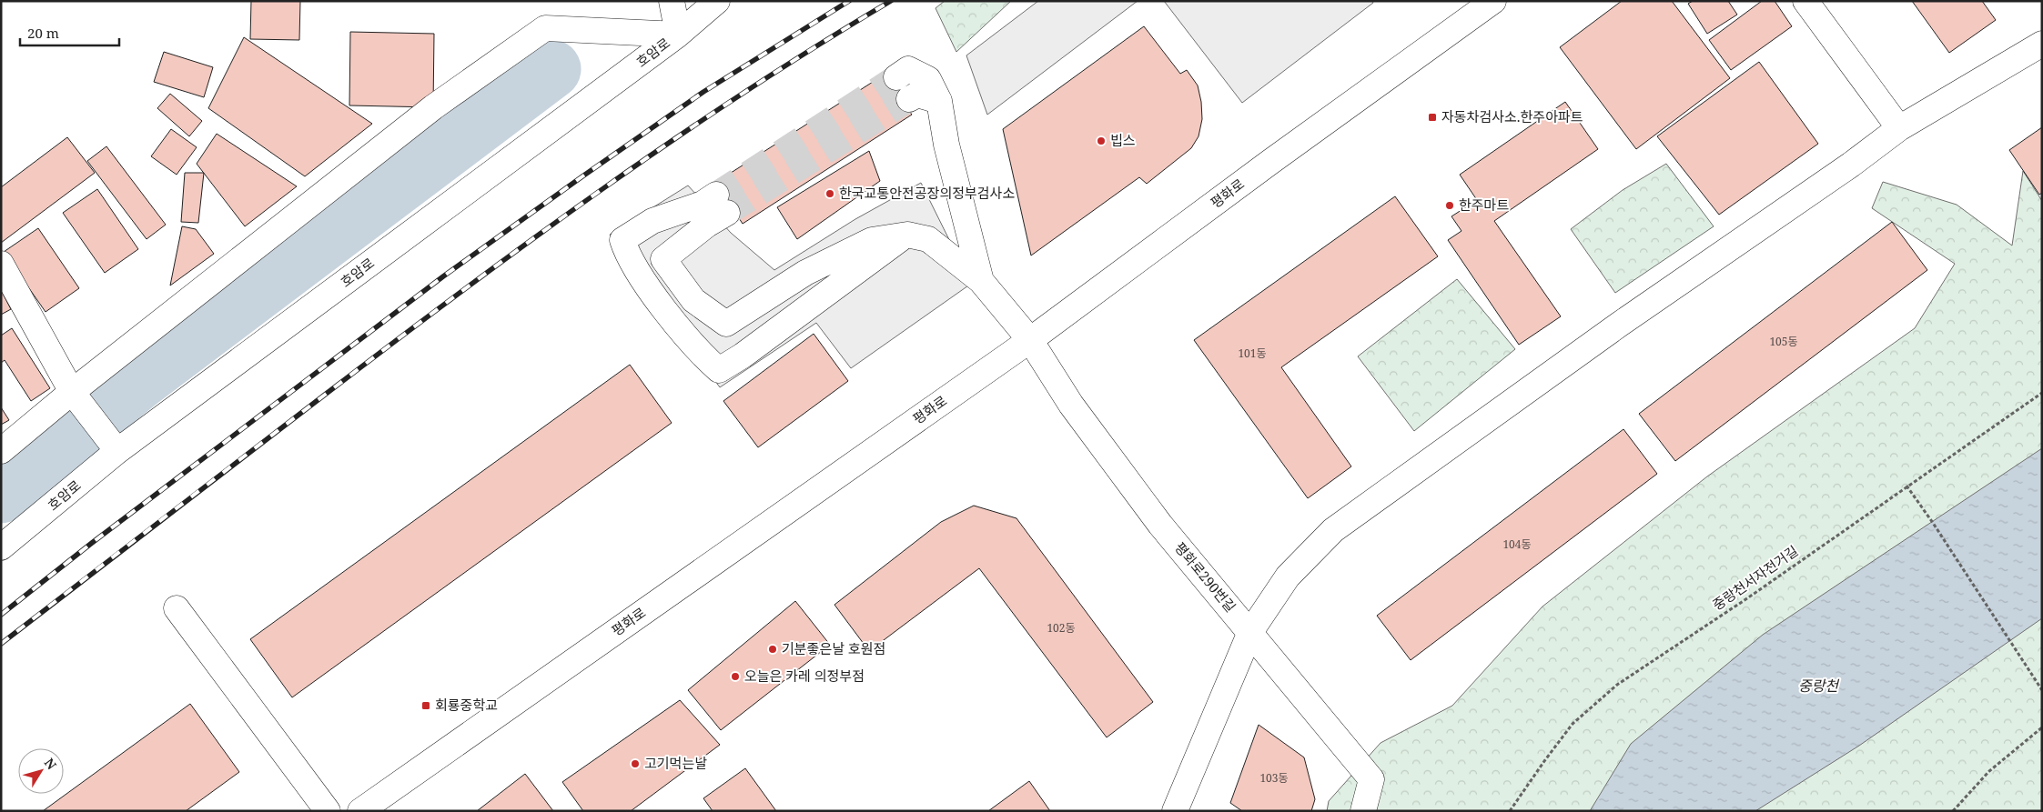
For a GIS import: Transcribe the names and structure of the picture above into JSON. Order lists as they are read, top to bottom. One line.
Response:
{"streets":{"street":["호암로","평화로","평화로290번길"],"path":["중랑천서자전거길"]},"crossings":[["평화로","평화로290번길"]],"water":["중랑천"],"places":{"transit":["자동차검사소.한주아파트","회룡중학교"],"other":["빕스","한국교통안전공장의정부검사소","한주마트","기분좋은날 호원점","오늘은 카레 의정부점","고기먹는날"]},"house_numbers":["105동","101동","104동","102동","103동"],"scale_bar":"20 m","north":"top right"}
